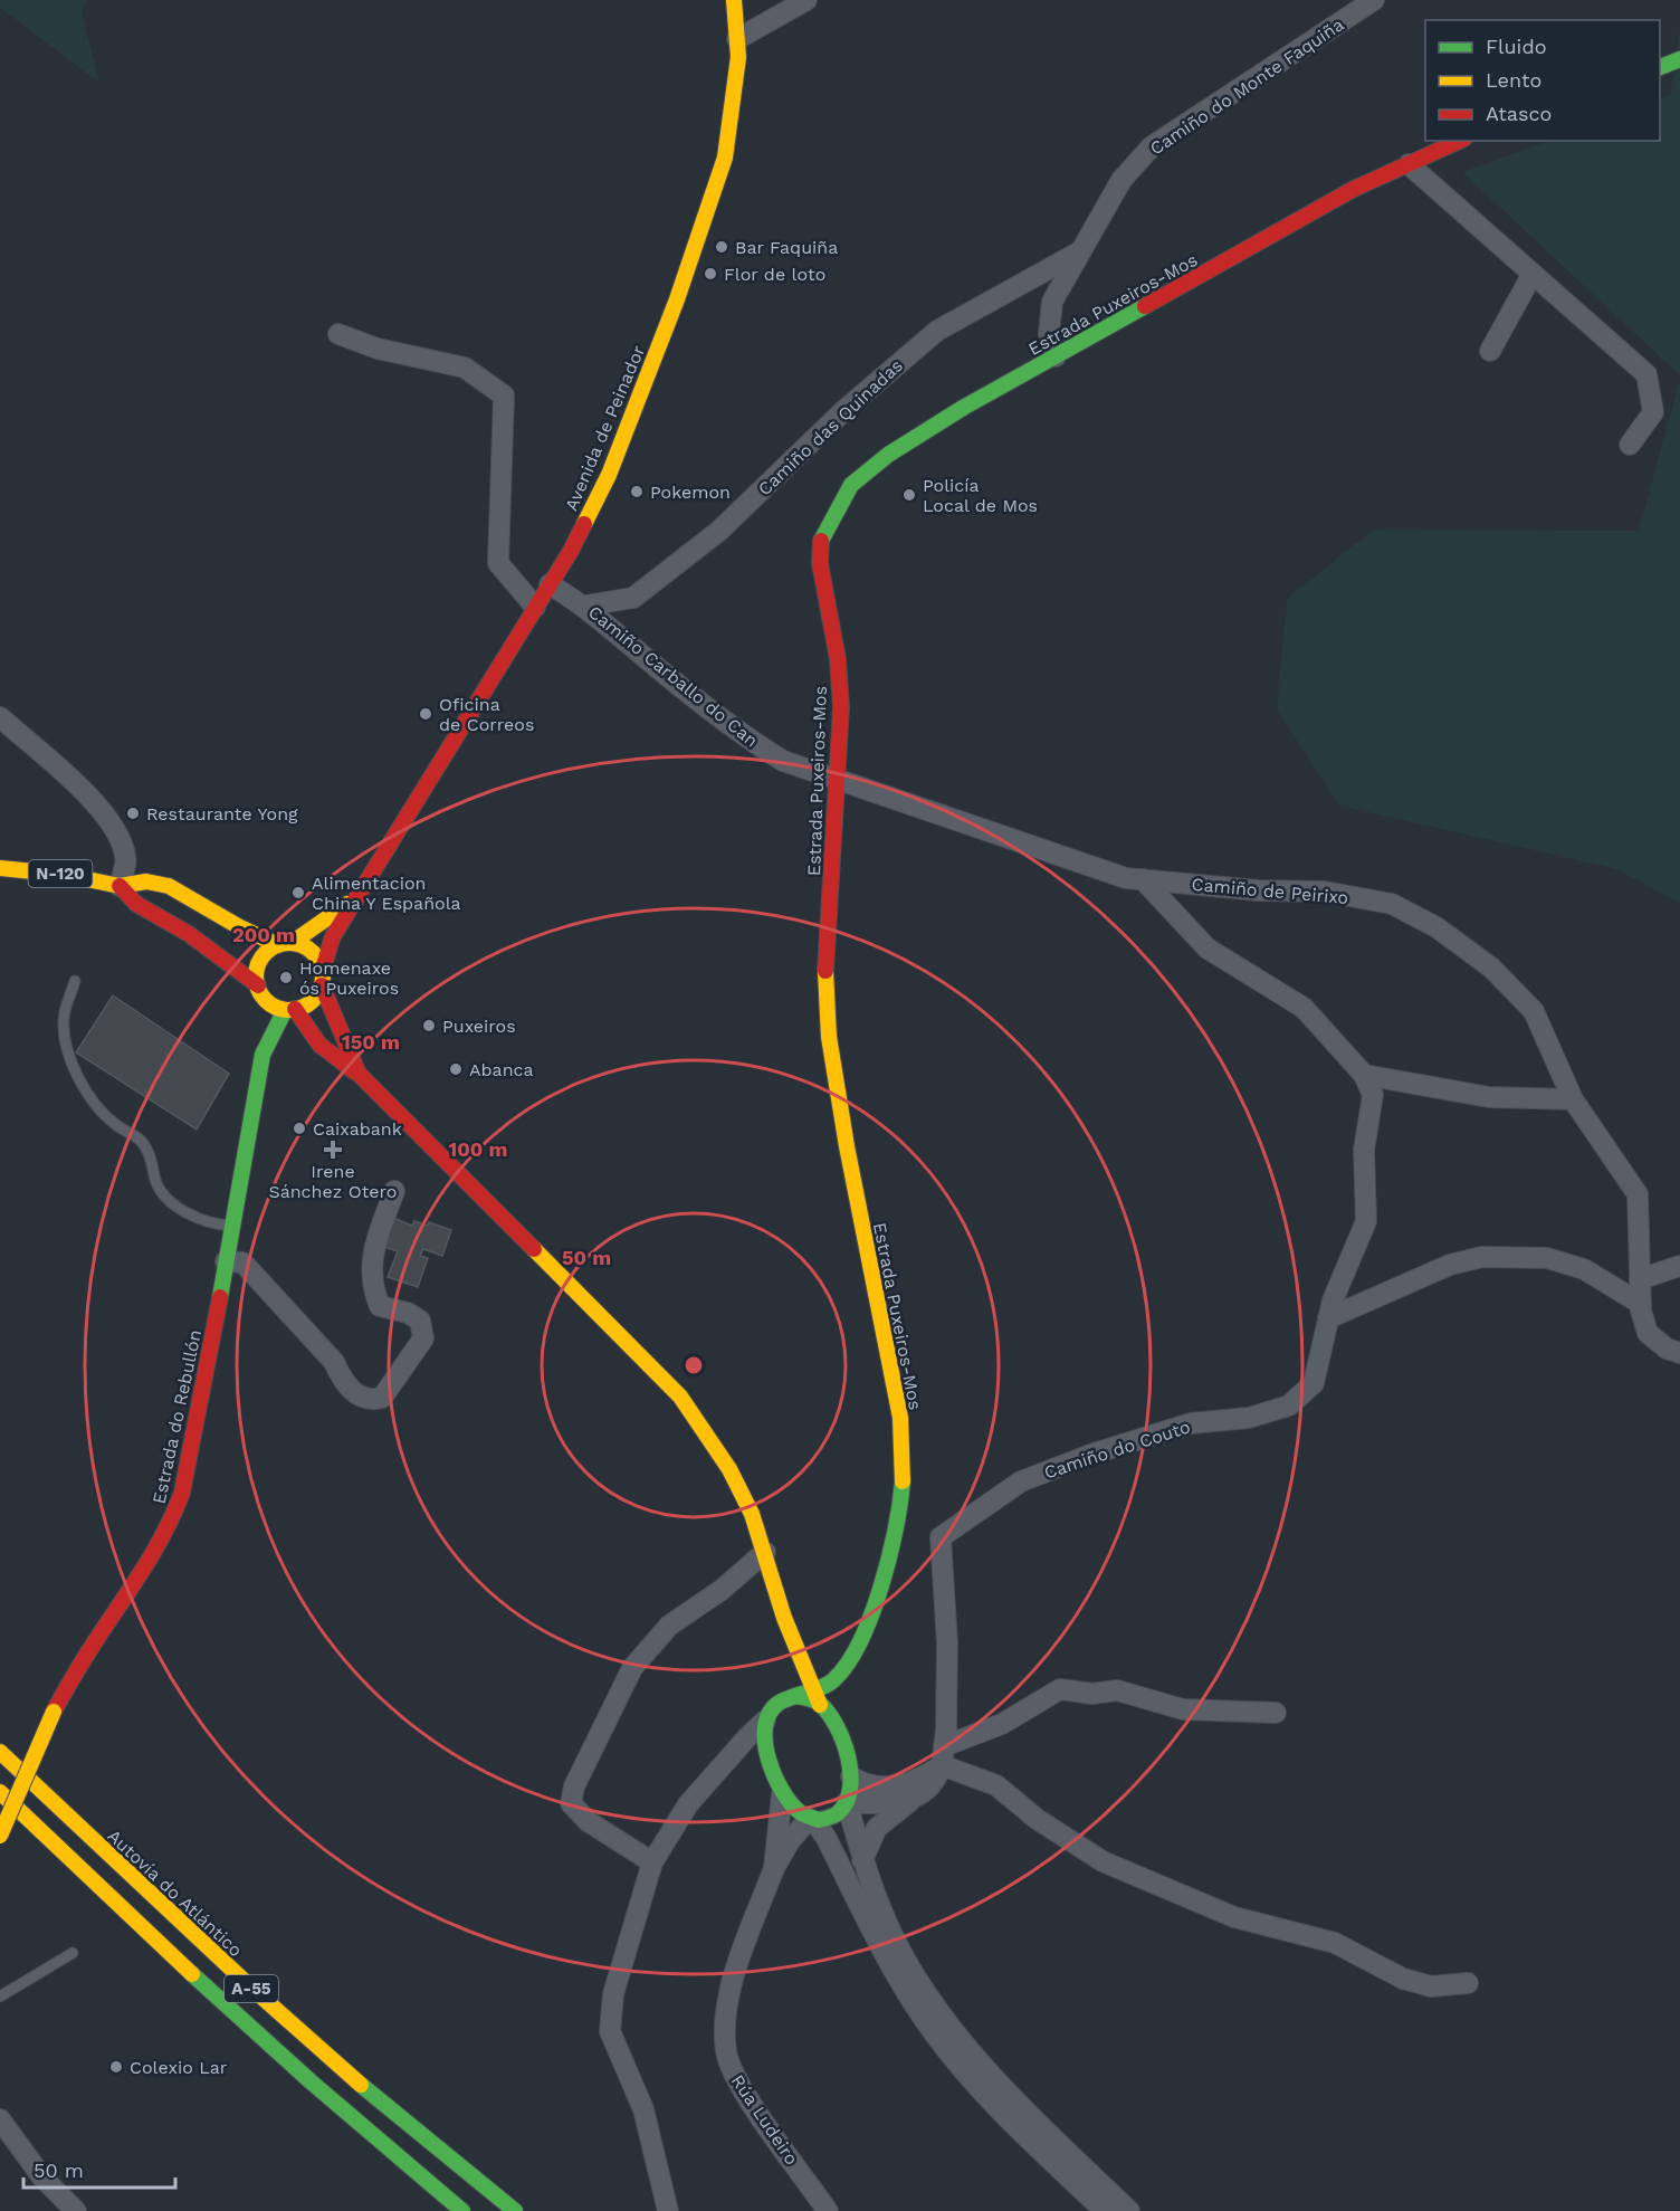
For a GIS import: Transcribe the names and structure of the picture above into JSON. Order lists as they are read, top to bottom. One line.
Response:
{"streets":{"main road":["Estrada Puxeiros-Mos","Avenida de Peinador","N-120","Estrada do Rebullón","Autovía do Atlántico","A-55"],"street":["Camiño do Monte Faquiña","Camiño das Quinadas","Camiño Carballo do Can","Camiño de Peirixo","Camiño do Couto","Rúa Ludeiro"]},"crossings":[["Camiño do Monte Faquiña","Estrada Puxeiros-Mos"],["Camiño do Monte Faquiña","Camiño das Quinadas"],["Estrada Puxeiros-Mos","Camiño Carballo do Can"],["Estrada Puxeiros-Mos","Camiño de Peirixo"],["Estrada Puxeiros-Mos","Rúa Ludeiro"],["Camiño das Quinadas","Camiño Carballo do Can"],["Avenida de Peinador","Camiño Carballo do Can"],["Avenida de Peinador","N-120"],["Avenida de Peinador","Estrada do Rebullón"],["Camiño Carballo do Can","Camiño de Peirixo"],["N-120","Estrada do Rebullón"],["Camiño de Peirixo","Camiño do Couto"]],"places":{"other":["Bar Faquiña","Flor de loto","Pokemon","Policía Local de Mos","Oficina de Correos","Restaurante Yong","Alimentacion China Y Española","Homenaxe ós Puxeiros","Puxeiros","Abanca","Caixabank","Colexio Lar"],"health":["Irene Sánchez Otero"]},"legend":["Fluido","Lento","Atasco"],"scale_bar":"50 m","rings":["200 m","150 m","100 m","50 m"]}
